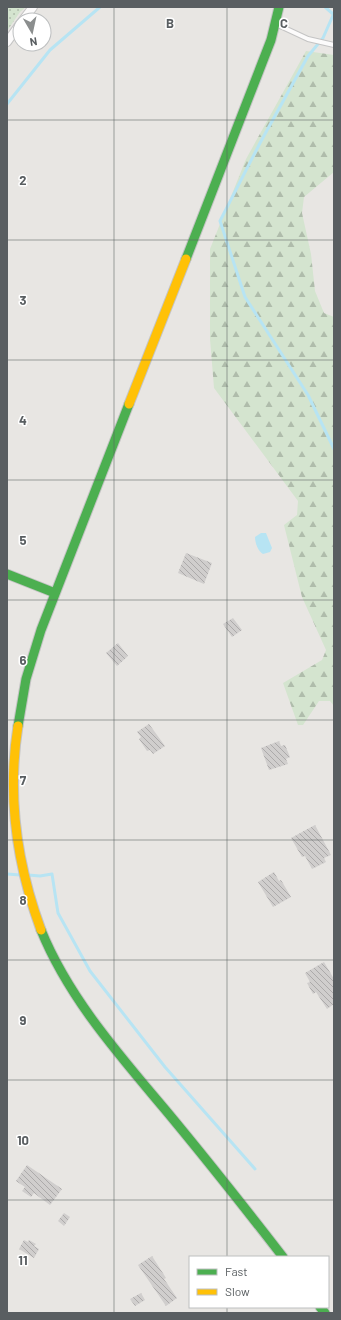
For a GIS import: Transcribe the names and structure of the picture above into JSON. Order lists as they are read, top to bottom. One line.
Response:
{"legend":["Fast","Slow"],"north":"bottom","grid":{"columns":["B","C"],"rows":["2","3","4","5","6","7","8","9","10","11"]}}
